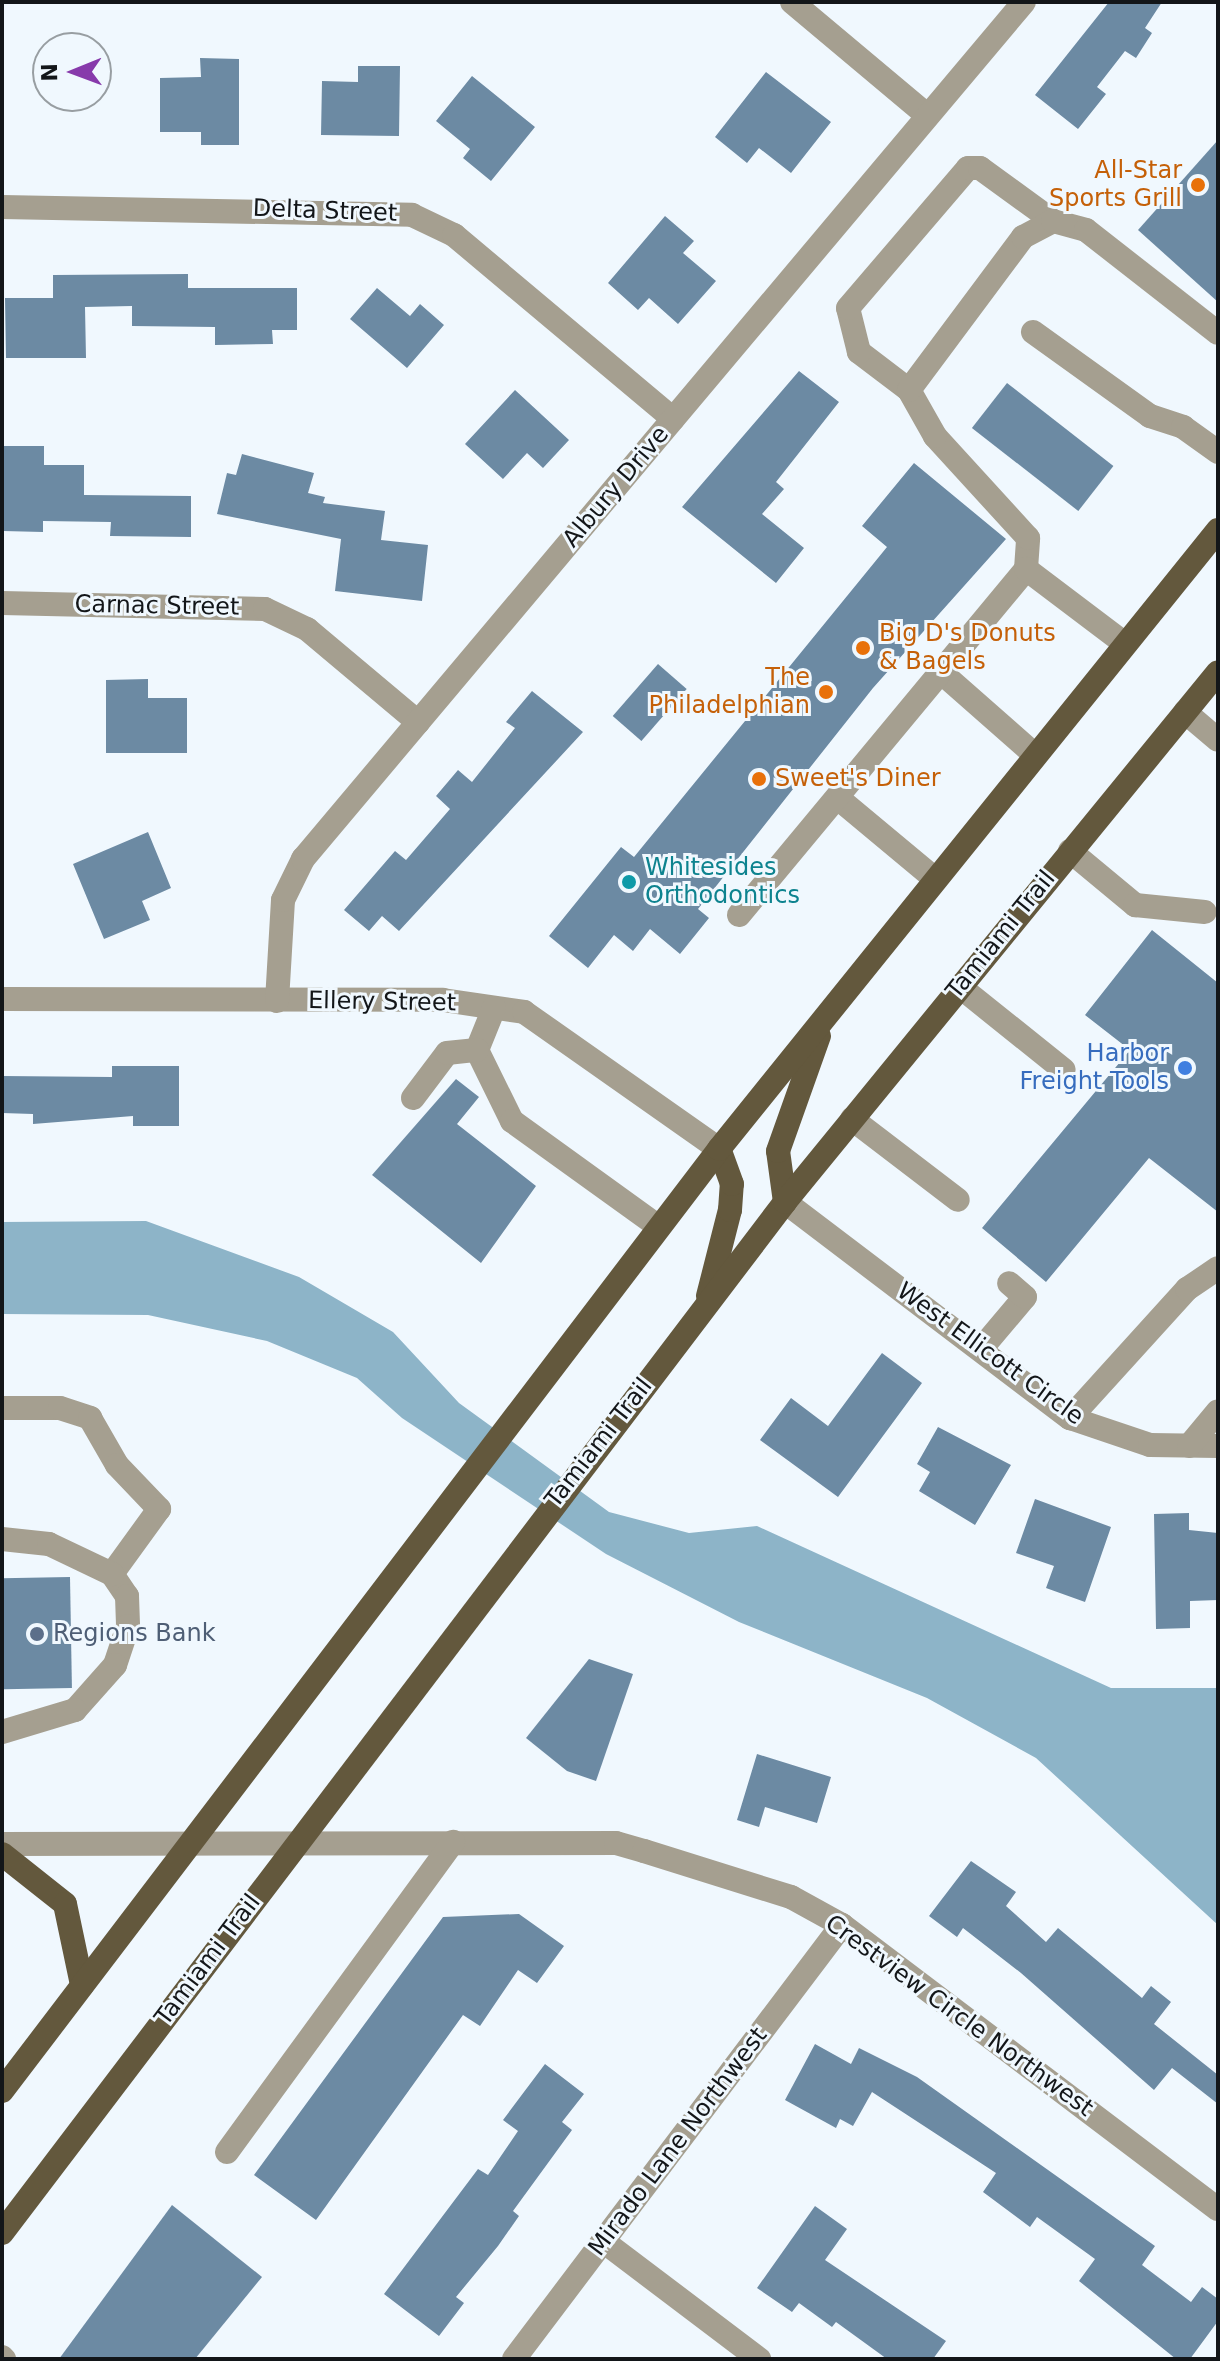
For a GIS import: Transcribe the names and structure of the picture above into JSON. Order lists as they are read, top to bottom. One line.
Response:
{"streets":{"main road":["Tamiami Trail"],"street":["Delta Street","Albury Drive","Carnac Street","Ellery Street","West Ellicott Circle","Crestview Circle Northwest","Mirado Lane Northwest"]},"crossings":[["Delta Street","Albury Drive"],["Albury Drive","Carnac Street"],["Albury Drive","Ellery Street"],["Tamiami Trail","West Ellicott Circle"],["Tamiami Trail","Crestview Circle Northwest"],["Crestview Circle Northwest","Mirado Lane Northwest"]],"places":["All-Star Sports Grill","Big D's Donuts & Bagels","The Philadelphian","Sweet's Diner","Whitesides Orthodontics","Harbor Freight Tools","Regions Bank"],"north":"left"}
